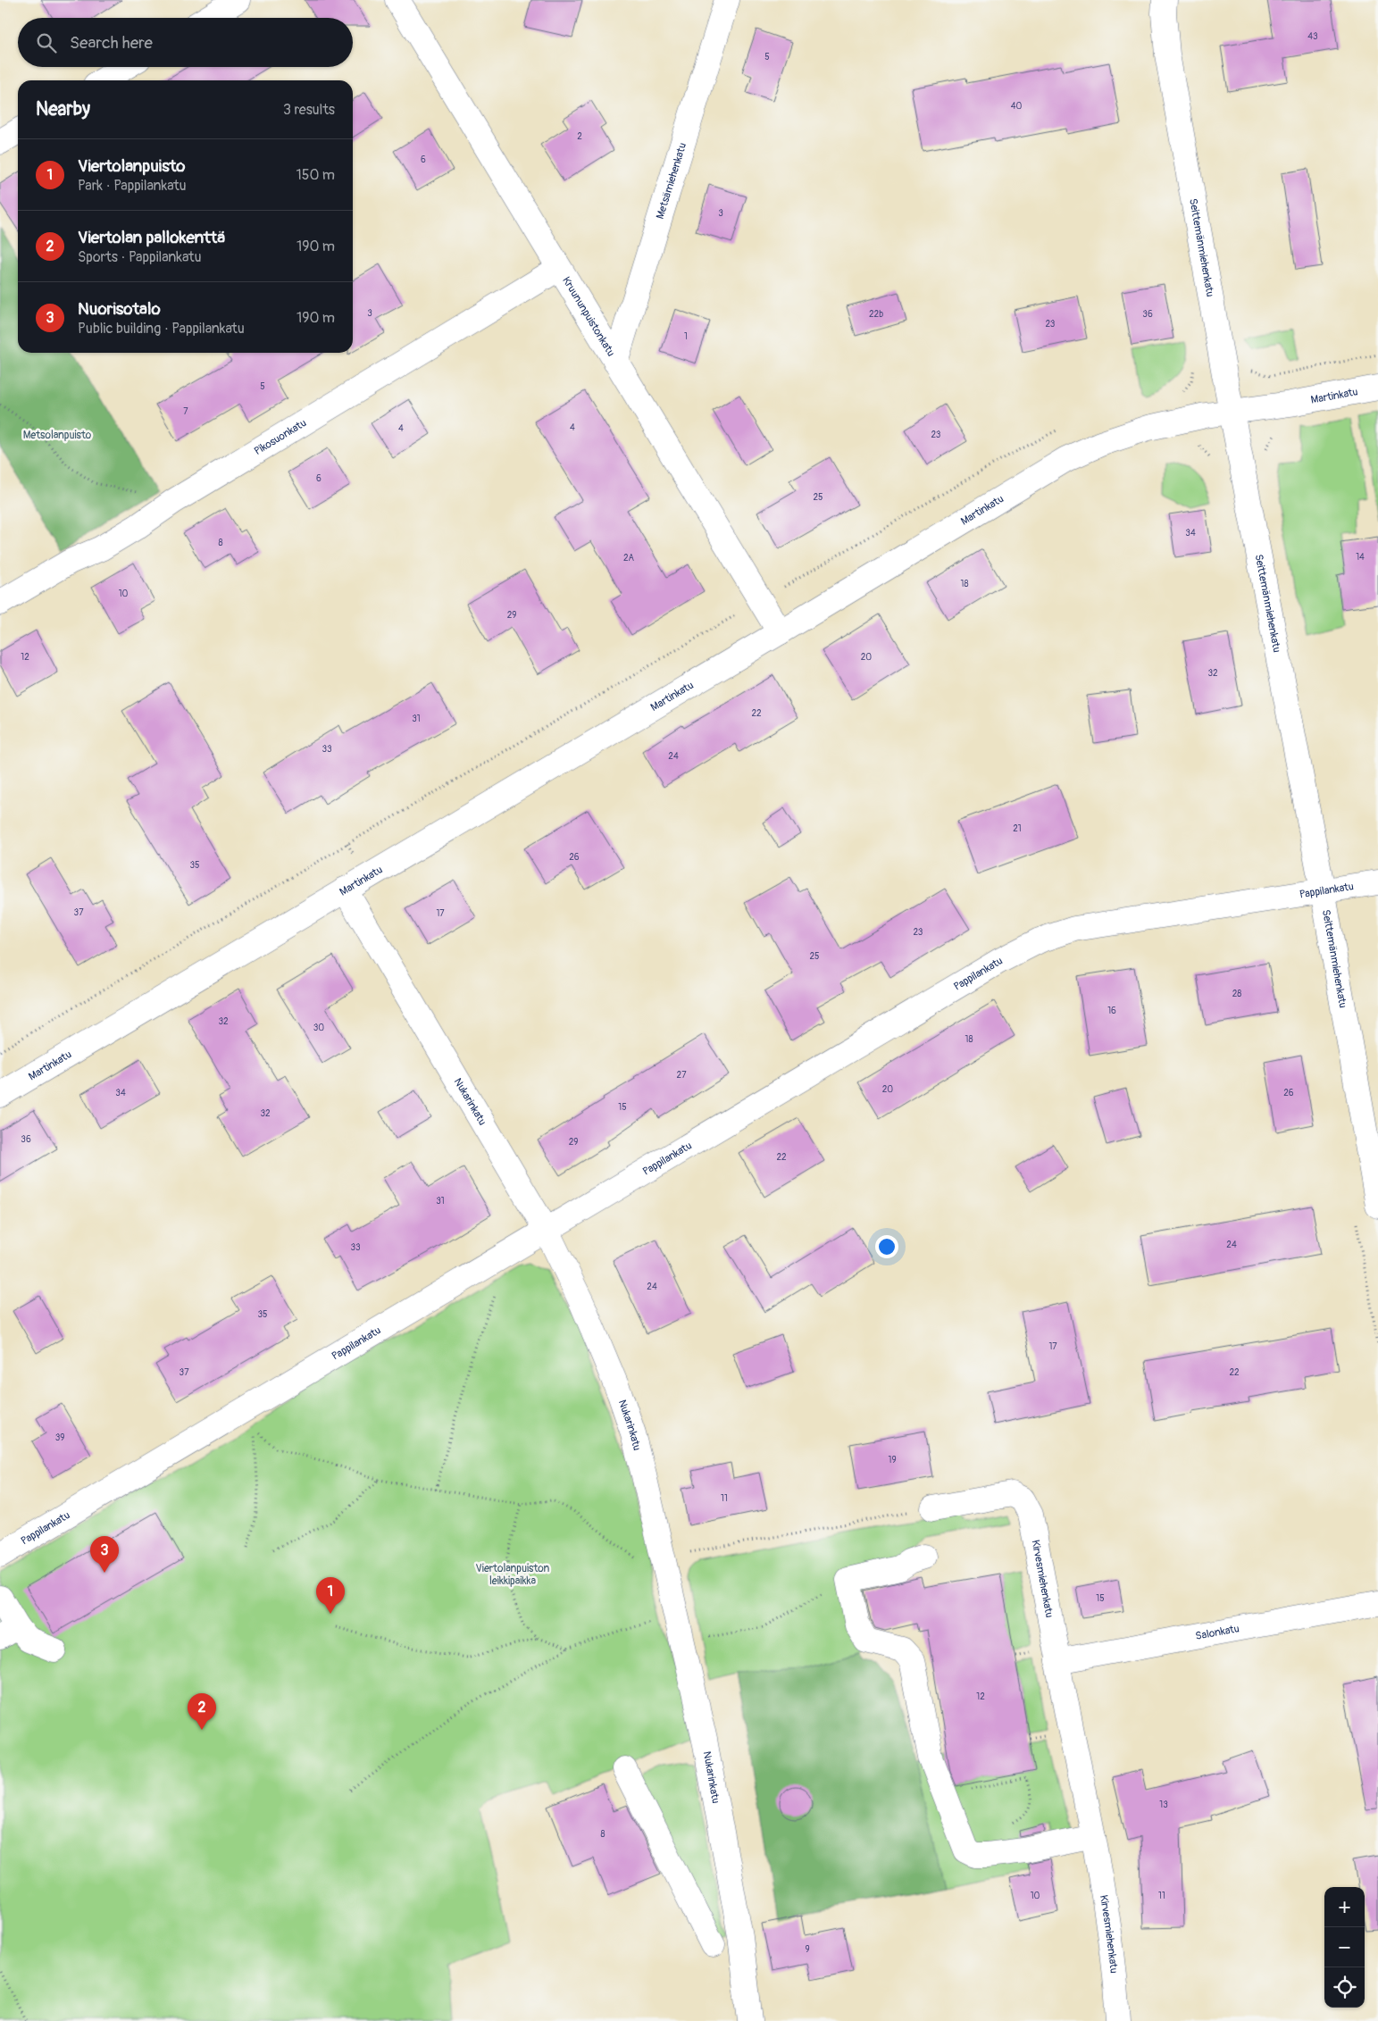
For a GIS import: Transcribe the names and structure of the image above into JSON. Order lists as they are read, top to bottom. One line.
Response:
{"streets":{"street":["Metsämiehenkatu","Seittemänmiehenkatu","Kruununpuistonkatu","Martinkatu","Pikosuonkatu","Pappilankatu","Nukarinkatu","Kirvesmiehenkatu","Salonkatu"]},"crossings":[["Metsämiehenkatu","Kruununpuistonkatu"],["Seittemänmiehenkatu","Martinkatu"],["Seittemänmiehenkatu","Pappilankatu"],["Kruununpuistonkatu","Martinkatu"],["Kruununpuistonkatu","Pikosuonkatu"],["Martinkatu","Nukarinkatu"],["Pappilankatu","Nukarinkatu"],["Kirvesmiehenkatu","Salonkatu"]],"parks":["Metsolanpuisto","Viertolanpuiston leikkipaikka"],"house_numbers":["43","5","40","2","6","3","3","22b","36","23","1","5","7","4","4","23","6","25","34","8","14","2A","18","10","29","12","20","32","22","31","33","24","21","26","35","37","17","23","25","28","16","32","30","18","27","20","34","26","15","32","36","29","22","31","24","33","24","35","17","37","22","39","19","11","15","12","13","8","10","11","9"],"page":{"search":"Search here","heading":["Nearby","3 results"],"list":[{"mark":"1","name":"Viertolanpuisto","note":"Park · Pappilankatu","value":"150 m"},{"mark":"2","name":"Viertolan pallokenttä","note":"Sports · Pappilankatu","value":"190 m"},{"mark":"3","name":"Nuorisotalo","note":"Public building · Pappilankatu","value":"190 m"}],"pins":["3","1","2"],"map_buttons":["+","−"]}}
